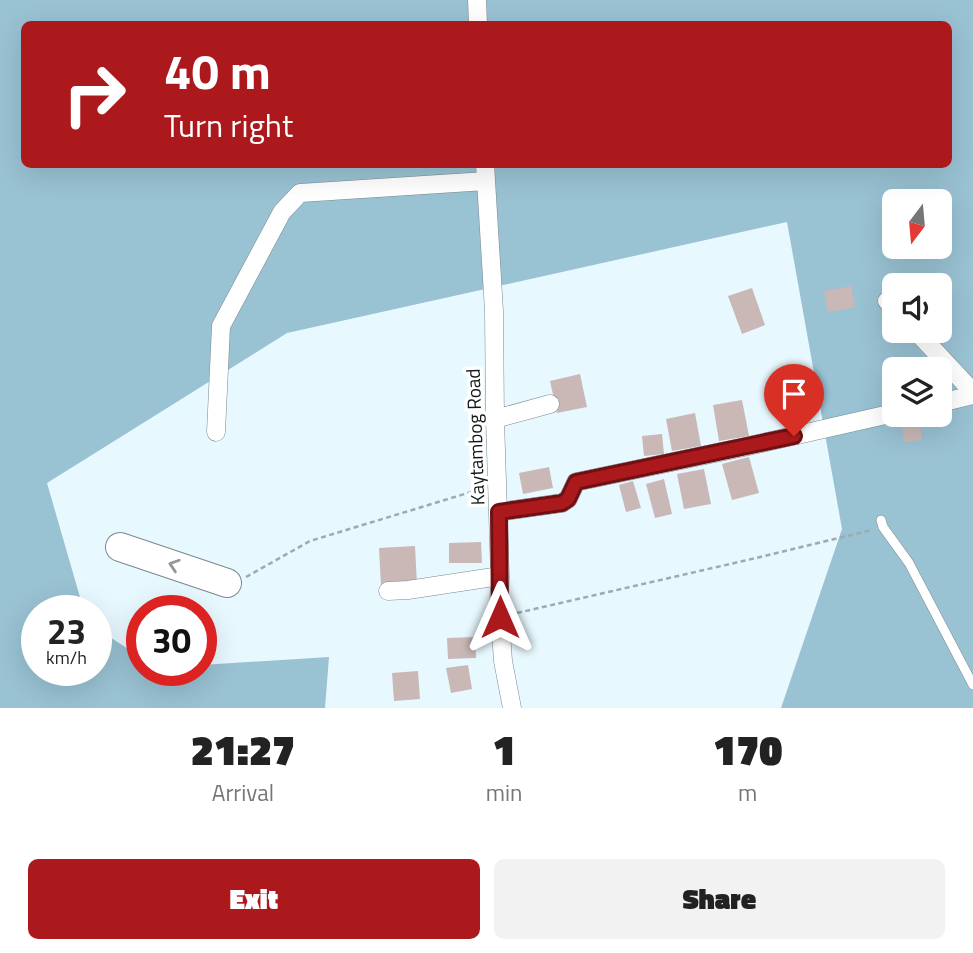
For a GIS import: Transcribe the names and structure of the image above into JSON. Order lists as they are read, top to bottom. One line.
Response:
{"streets":{"street":["Kaytambog Road"]},"north":"bottom","page":{"turn":["40 m","Turn right"],"speed":"23 km/h","limit":"30","eta":["21:27","Arrival","1","min","170","m"],"buttons":["Exit","Share"]}}
